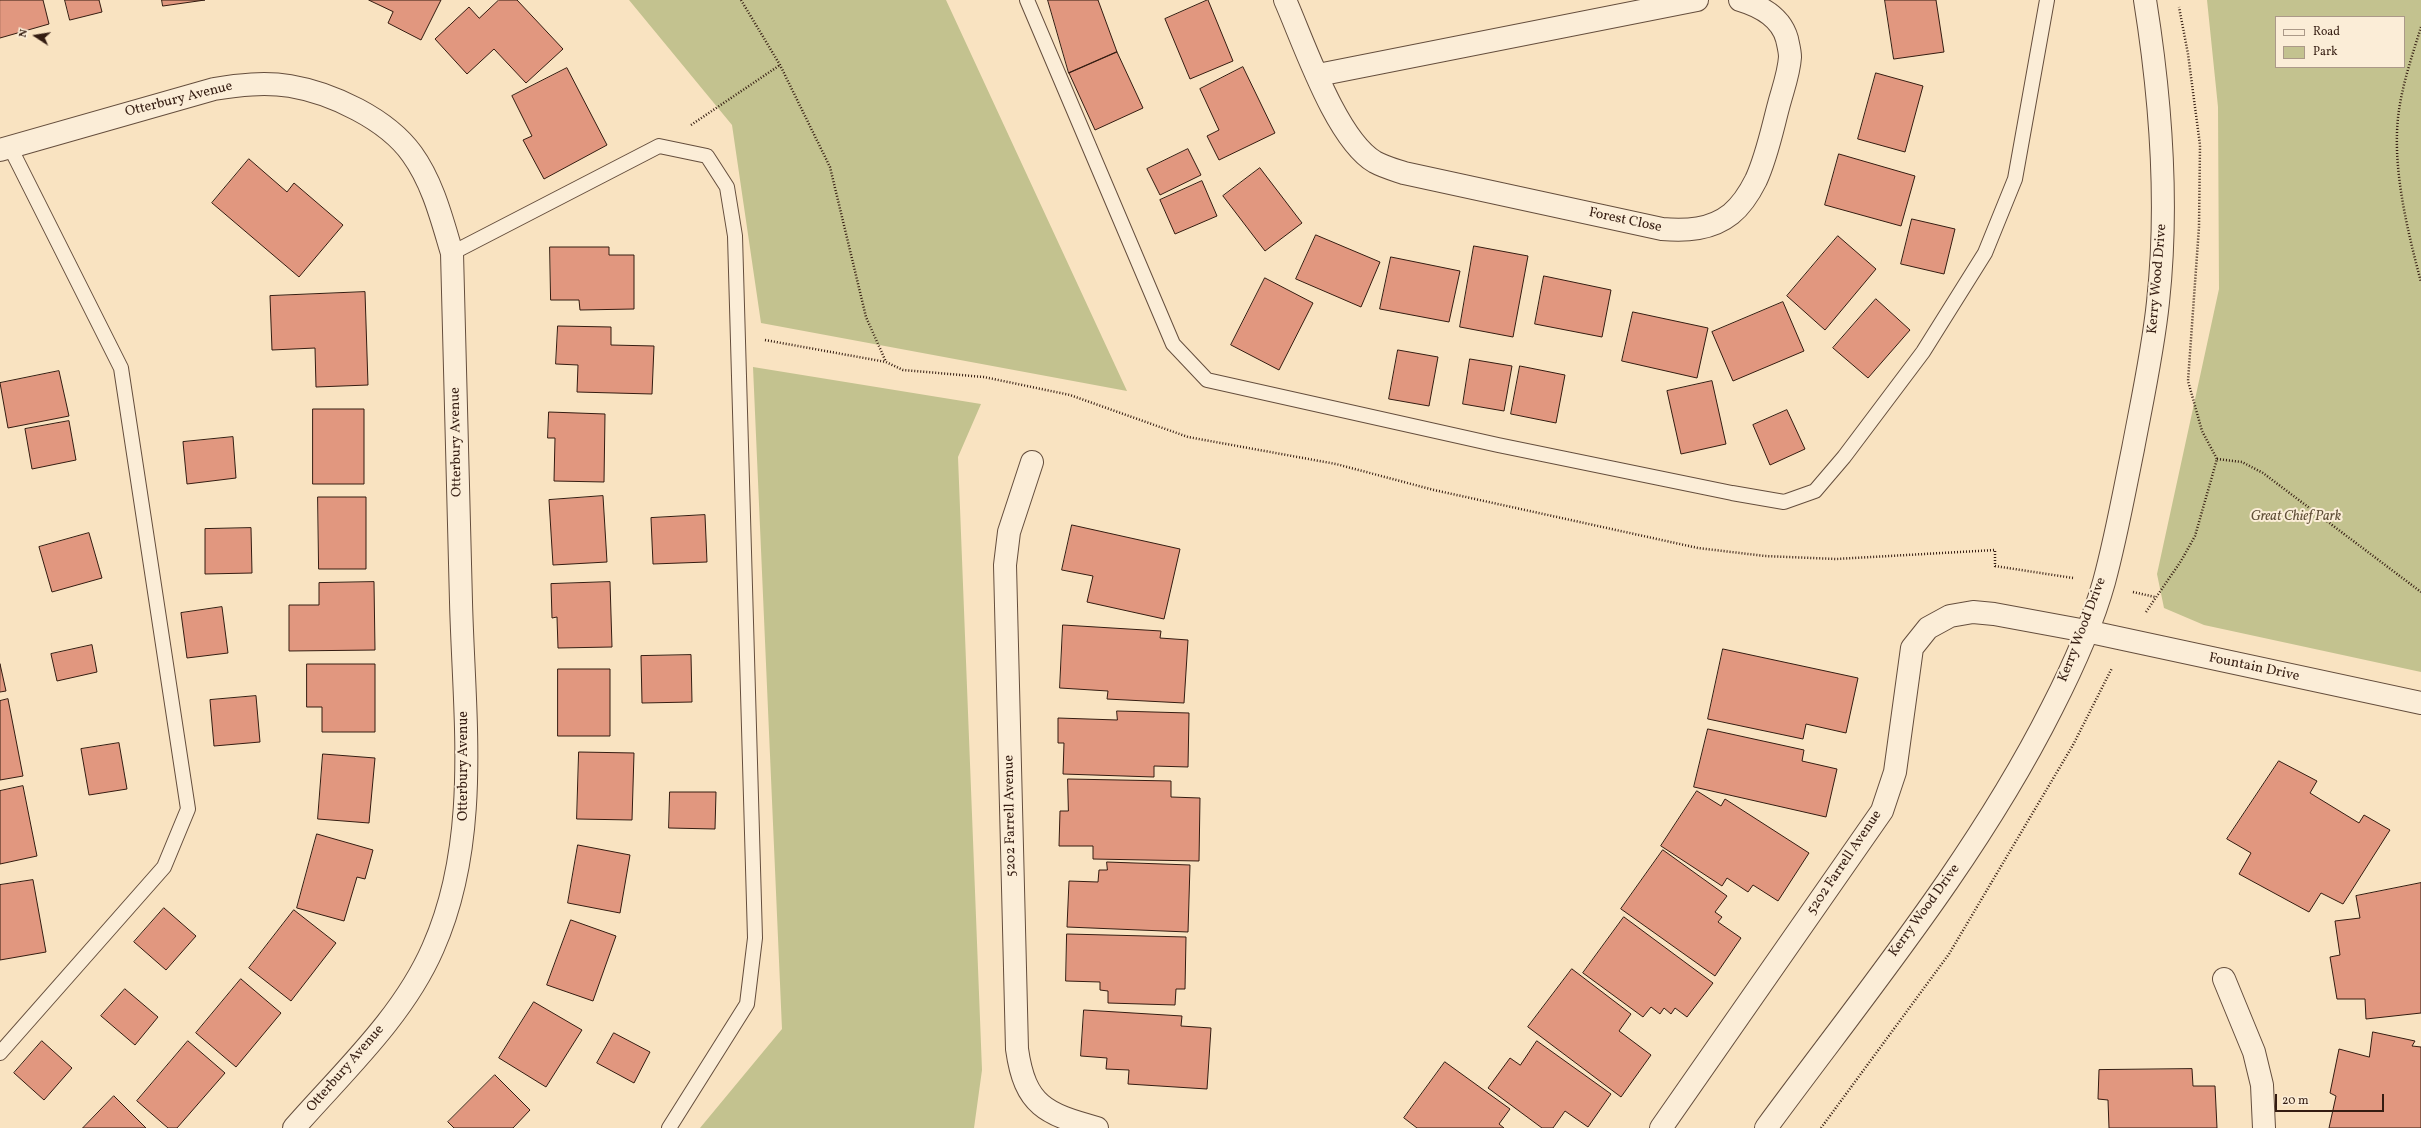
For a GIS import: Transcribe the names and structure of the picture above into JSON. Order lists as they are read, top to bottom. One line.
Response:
{"streets":{"street":["Otterbury Avenue","Forest Close","Kerry Wood Drive","Fountain Drive","5202 Farrell Avenue"]},"crossings":[["Kerry Wood Drive","Fountain Drive"],["Kerry Wood Drive","5202 Farrell Avenue"],["Fountain Drive","5202 Farrell Avenue"]],"parks":["Great Chief Park"],"legend":["Road","Park"],"scale_bar":"20 m","north":"left"}
